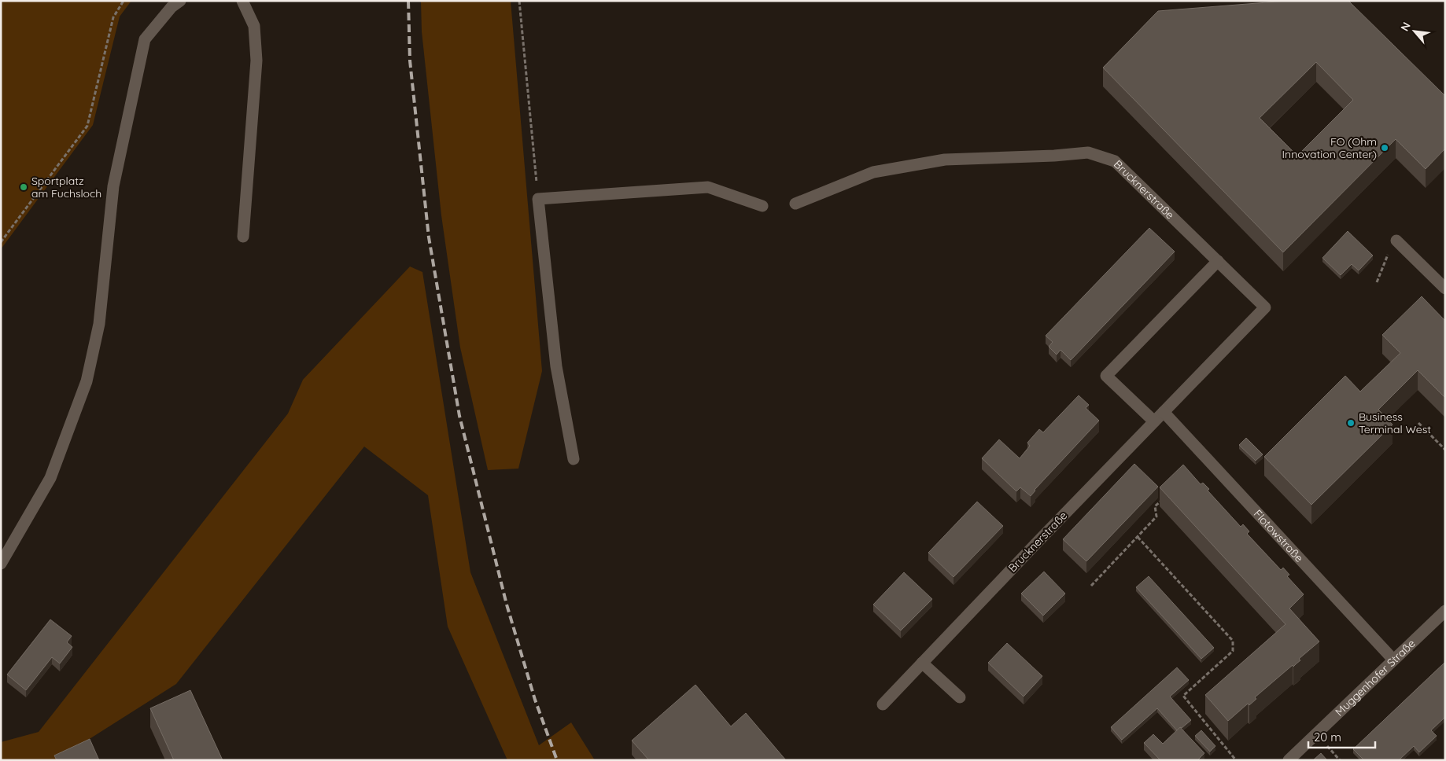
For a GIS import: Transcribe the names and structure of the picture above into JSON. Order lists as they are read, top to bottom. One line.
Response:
{"streets":{"street":["Brucknerstraße","Flotowstraße","Muggenhofer Straße"]},"crossings":[["Brucknerstraße","Flotowstraße"],["Flotowstraße","Muggenhofer Straße"]],"places":["FO (Ohm Innovation Center)","Sportplatz am Fuchsloch","Business Terminal West"],"scale_bar":"20 m","north":"top left"}
